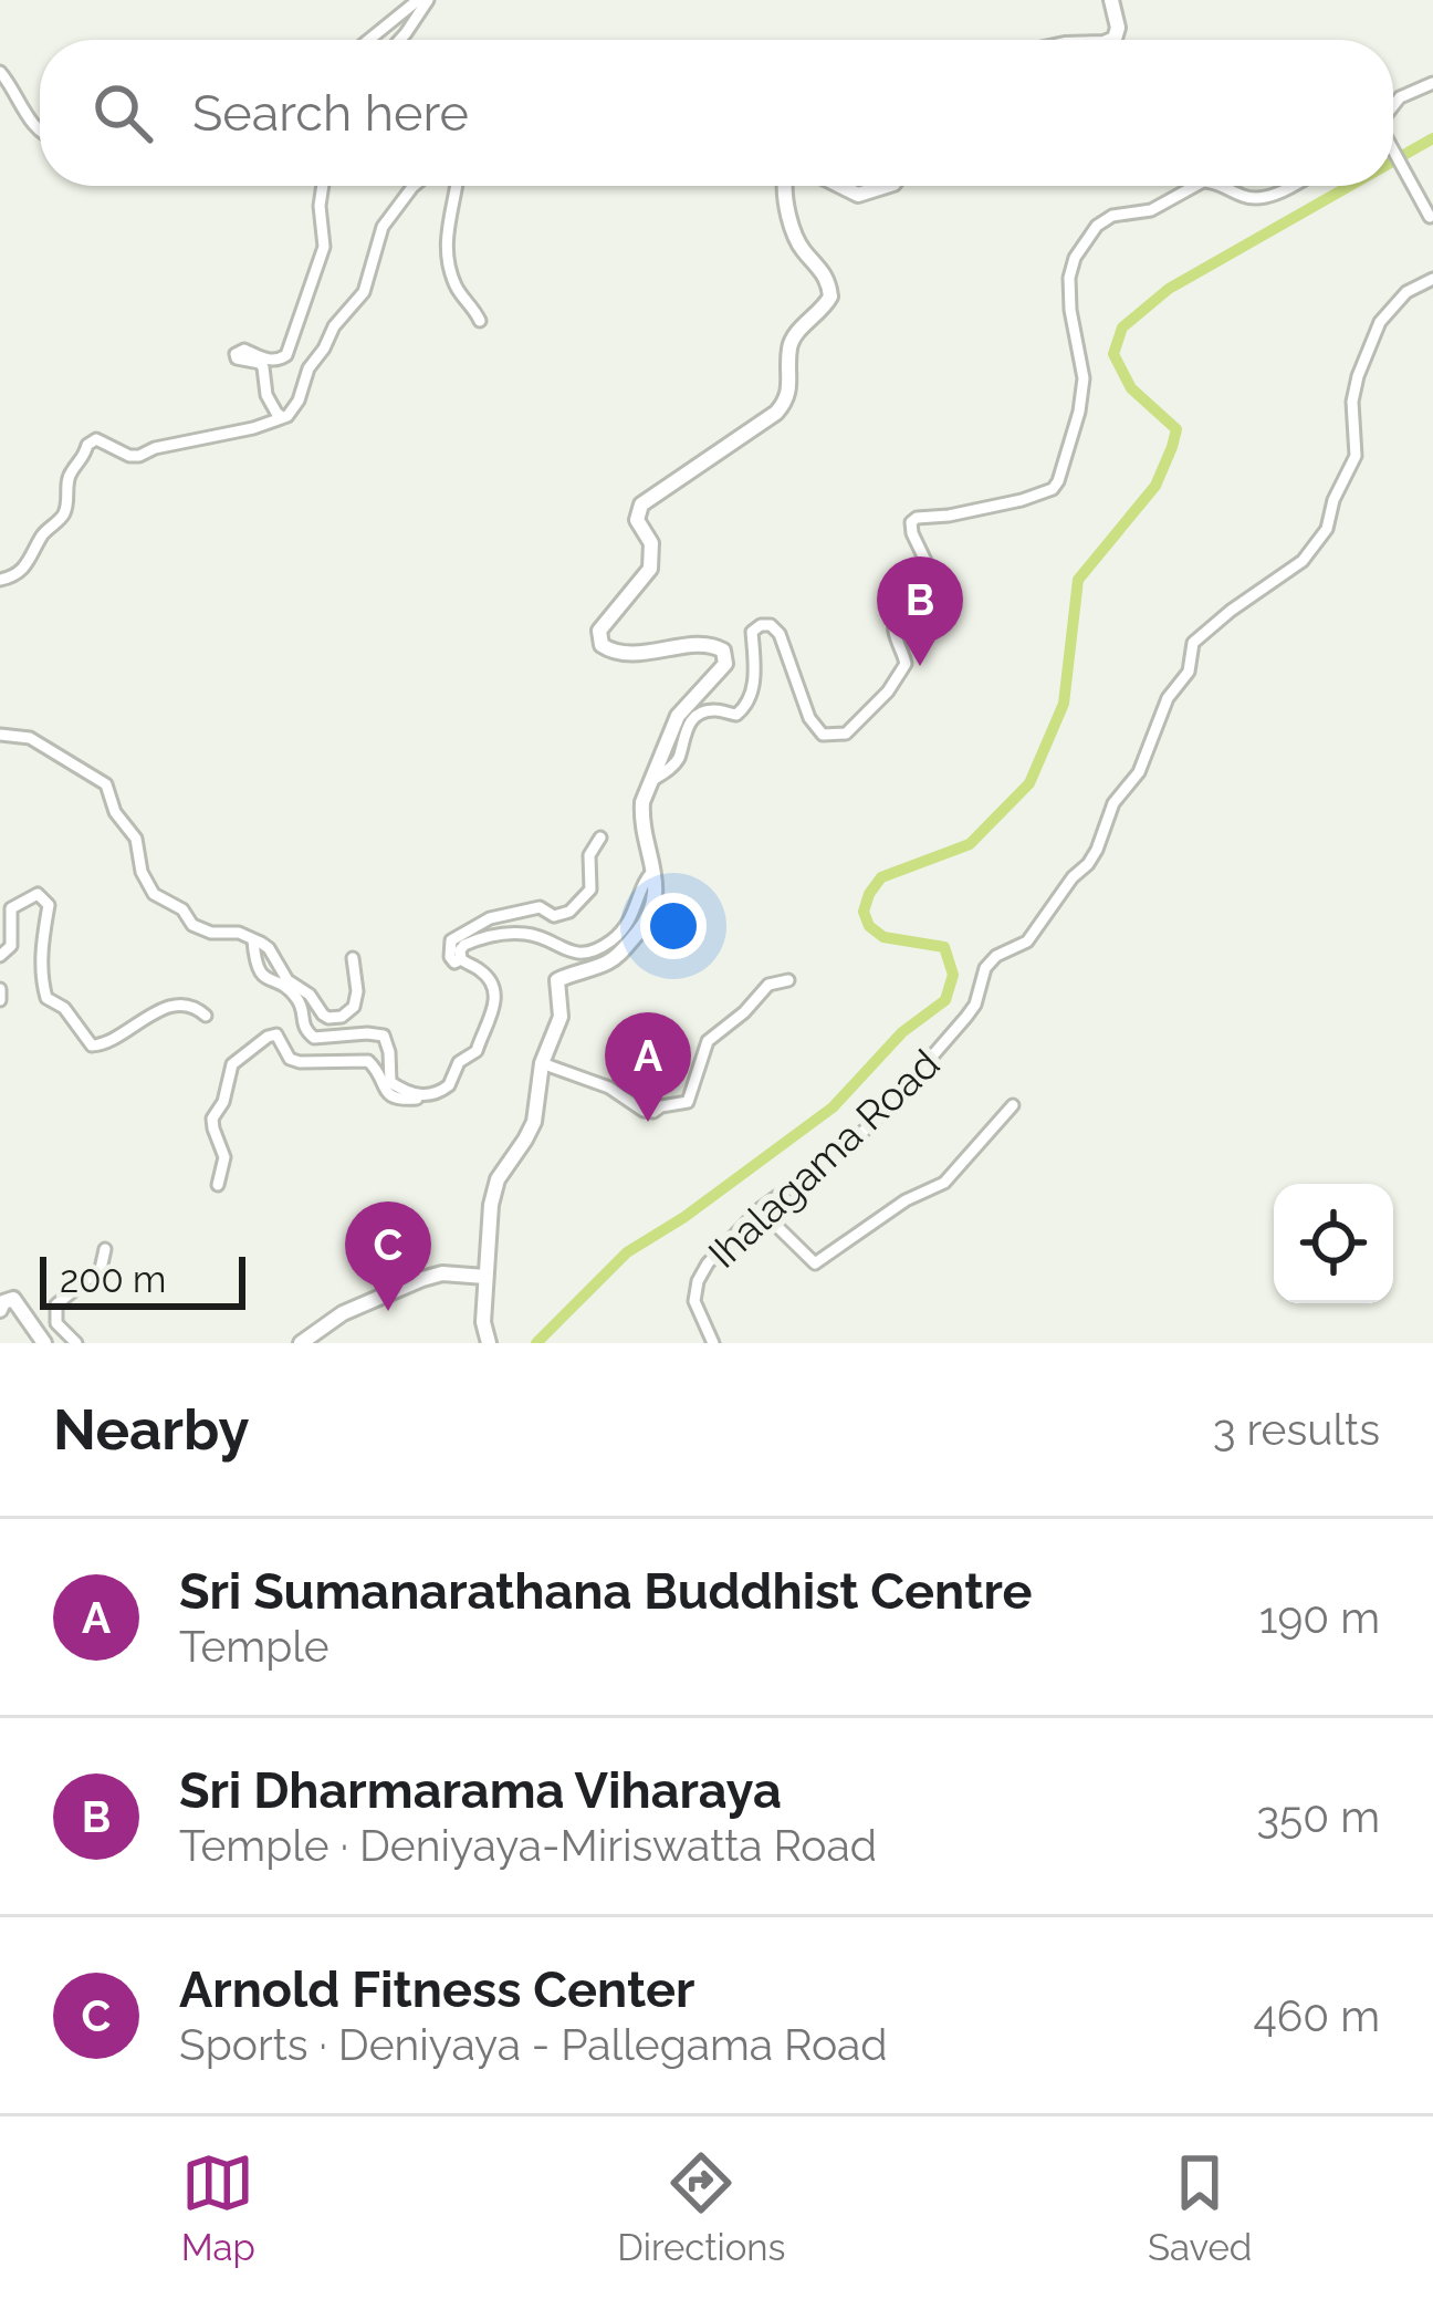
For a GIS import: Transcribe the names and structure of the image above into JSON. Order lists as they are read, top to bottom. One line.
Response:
{"streets":{"street":["Ihalagama Road"]},"scale_bar":"200 m","page":{"search":"Search here","pins":["B","A","C"],"scale":"200 m","heading":["Nearby","3 results"],"list":[{"mark":"A","name":"Sri Sumanarathana Buddhist Centre","note":"Temple","value":"190 m"},{"mark":"B","name":"Sri Dharmarama Viharaya","note":"Temple · Deniyaya-Miriswatta Road","value":"350 m"},{"mark":"C","name":"Arnold Fitness Center","note":"Sports · Deniyaya - Pallegama Road","value":"460 m"}],"nav":["Map","Directions","Saved"]}}
